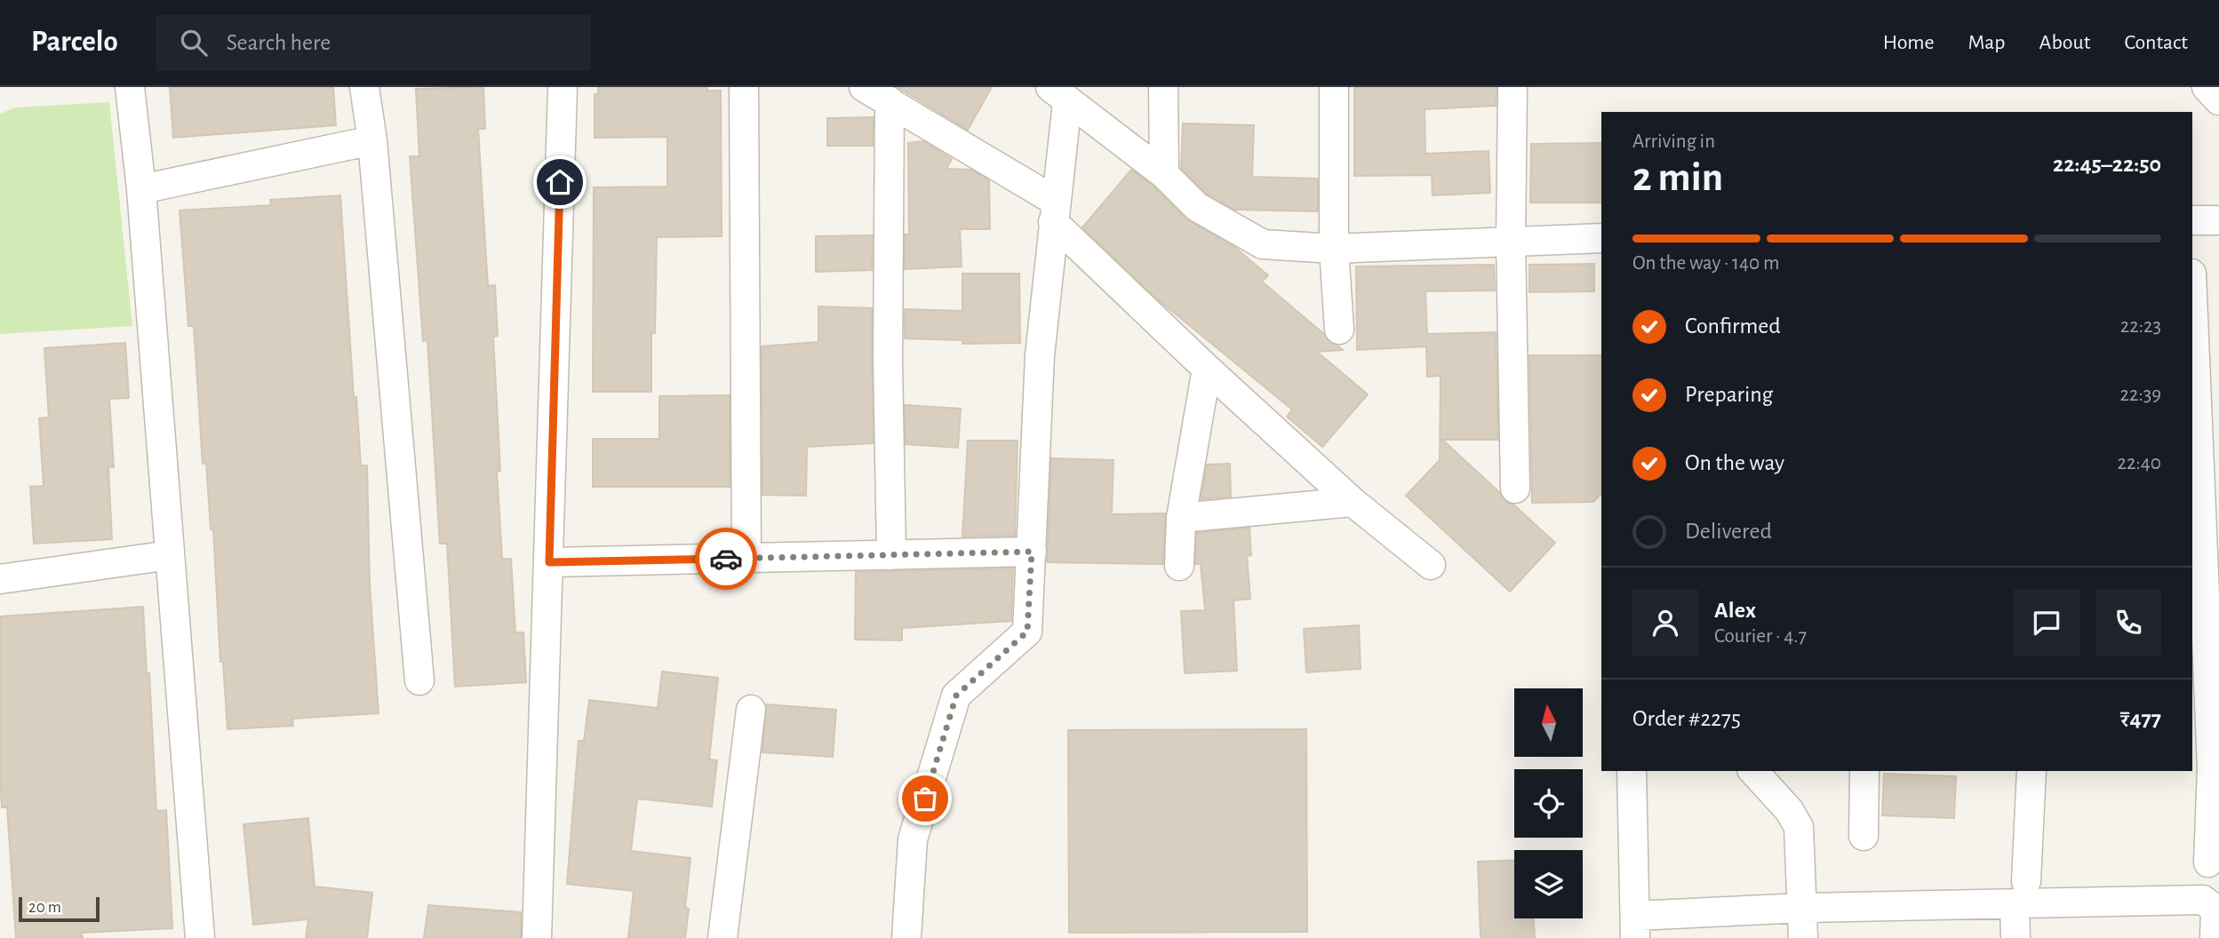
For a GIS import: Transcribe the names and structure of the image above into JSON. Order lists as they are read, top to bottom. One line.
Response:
{"scale_bar":"20 m","north":"top","page":{"header":"Parcelo","search":"Search here","nav":["Home","Map","About","Contact"],"heading":["2 min","Arriving in","22:45–22:50"],"panel":["Alex","Courier · 4.7","Order #2275","₹477"],"bar":"On the way · 140 m","list":[["Confirmed","22:23"],["Preparing","22:39"],["On the way","22:40"],"Delivered"],"scale":"20 m"}}
